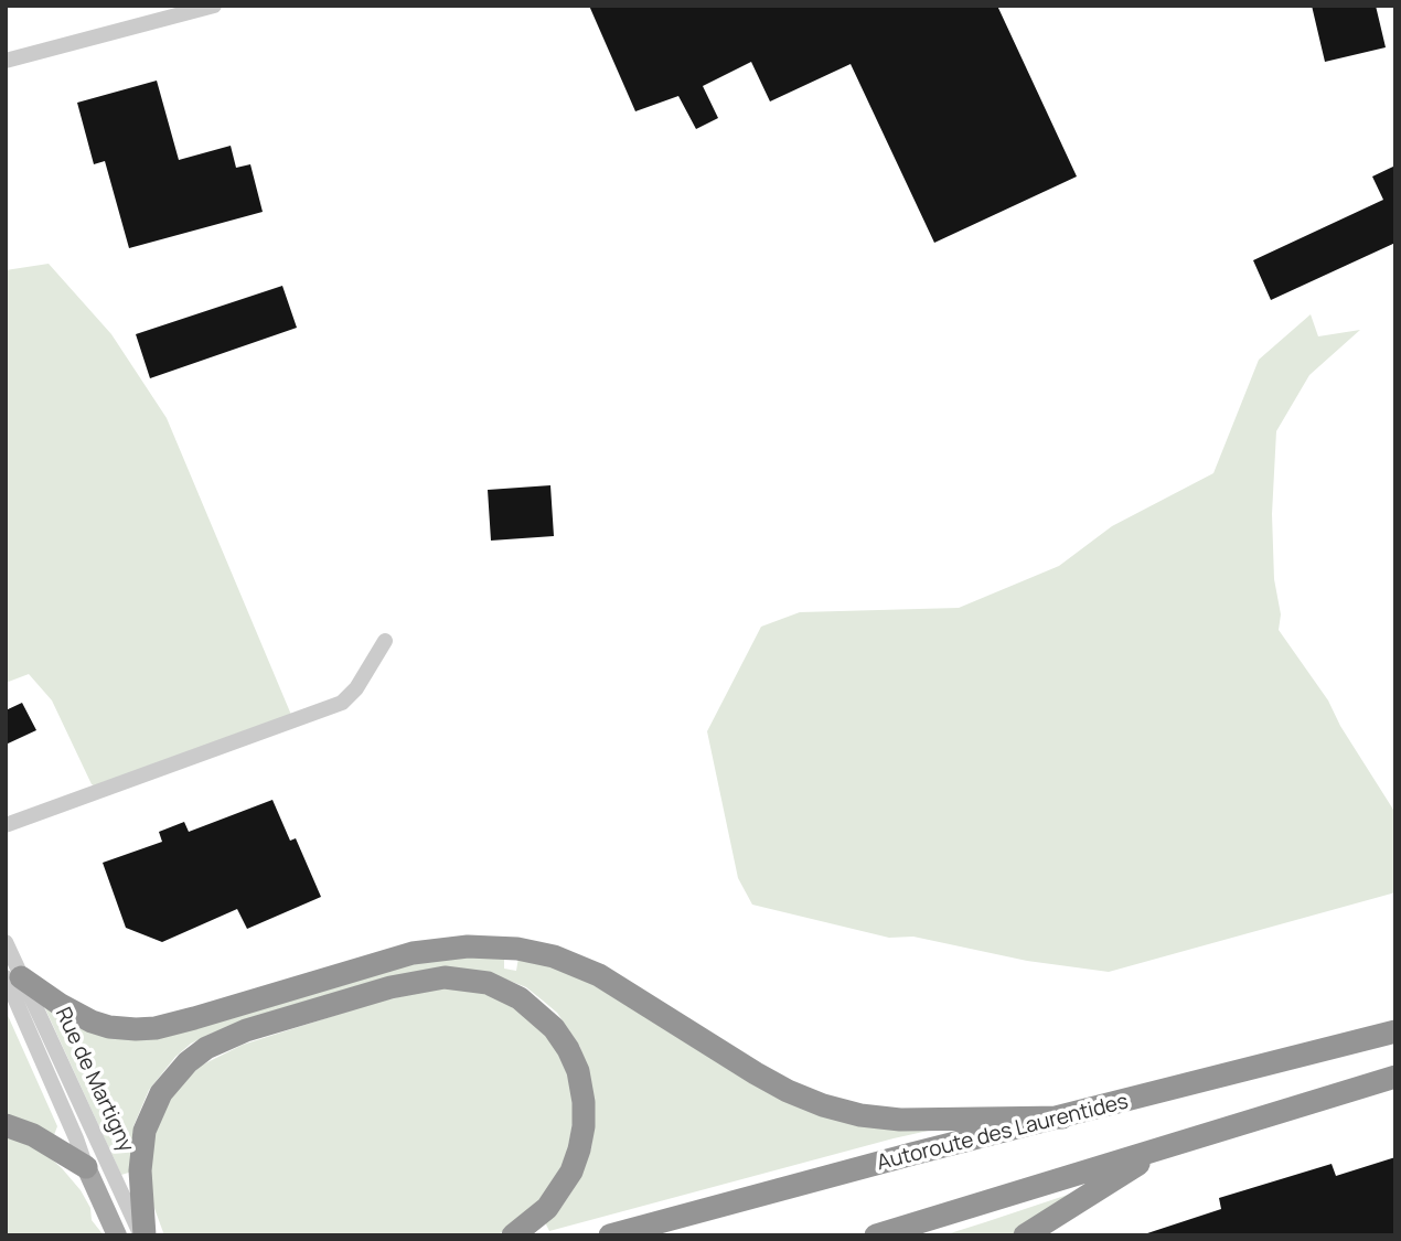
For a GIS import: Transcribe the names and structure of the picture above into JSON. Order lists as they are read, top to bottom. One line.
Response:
{"streets":{"highway":["Autoroute des Laurentides"],"main road":["Rue de Martigny"]}}
